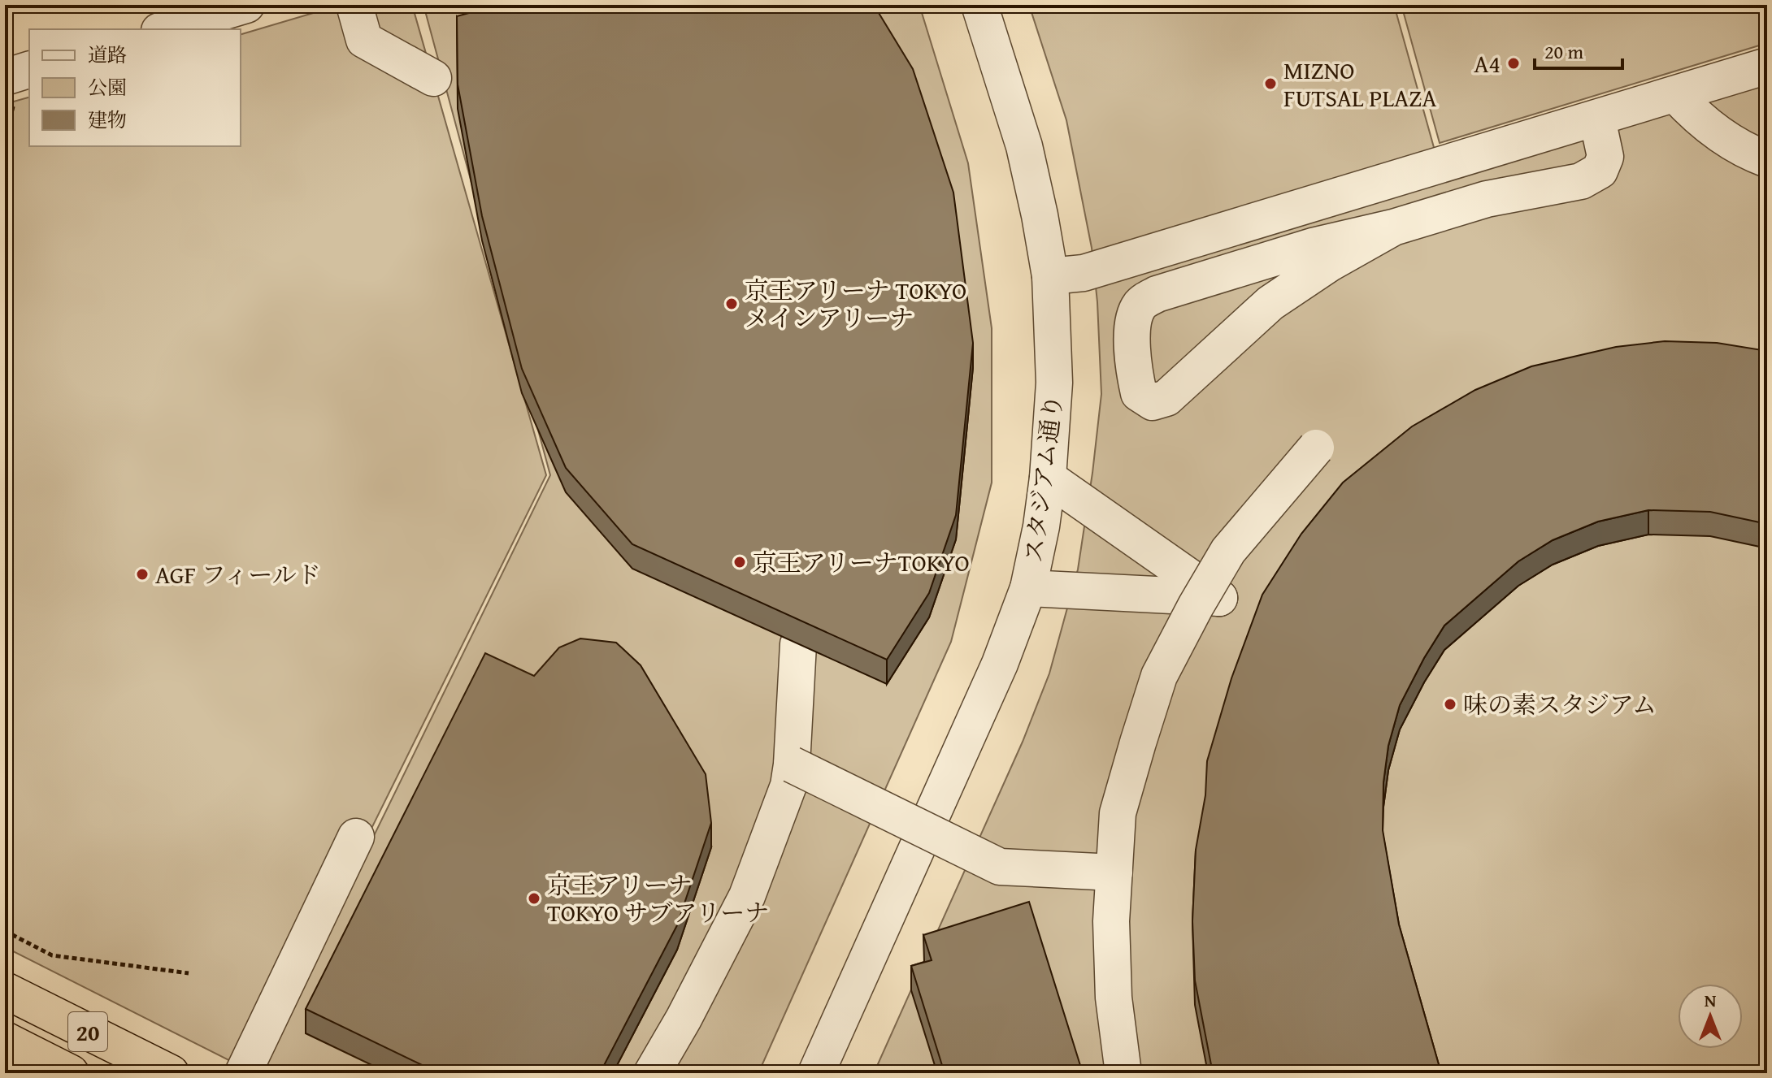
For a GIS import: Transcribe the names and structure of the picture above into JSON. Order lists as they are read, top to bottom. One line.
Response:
{"streets":{"highway":["20"],"street":["スタジアム通り"]},"places":["A4","MIZNO FUTSAL PLAZA","京王アリーナ TOKYO メインアリーナ","京王アリーナTOKYO","AGF フィールド","味の素スタジアム","京王アリーナ TOKYO サブアリーナ"],"legend":["道路","公園","建物"],"scale_bar":"20 m","north":"top"}
